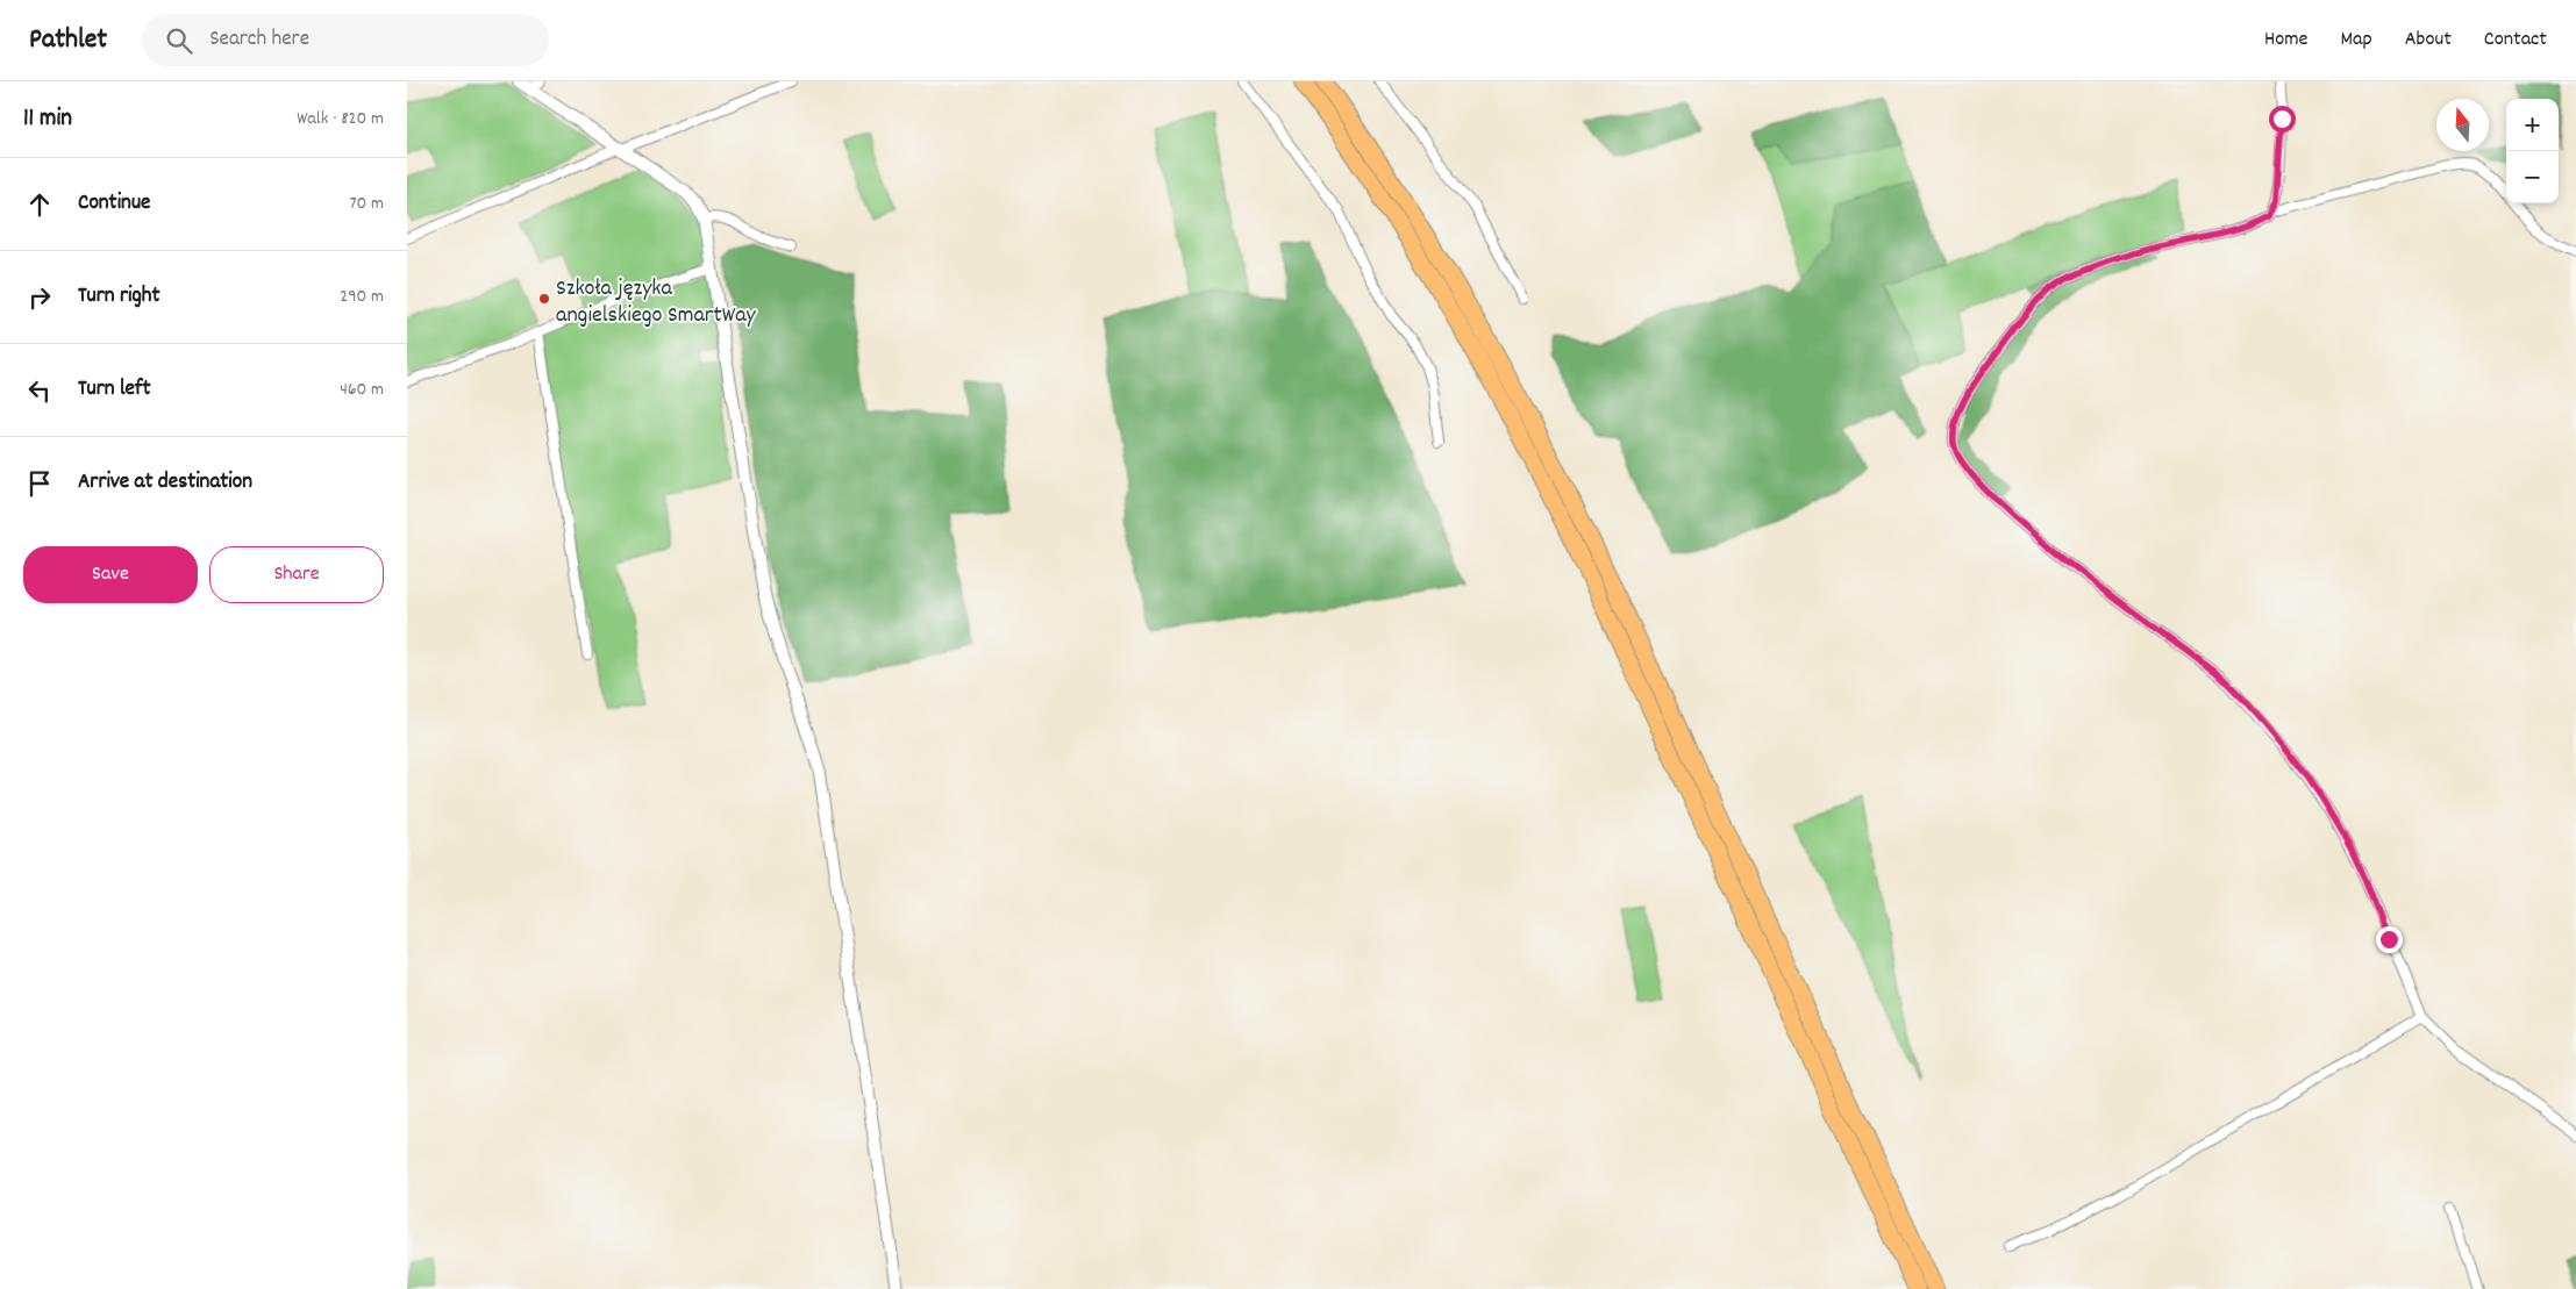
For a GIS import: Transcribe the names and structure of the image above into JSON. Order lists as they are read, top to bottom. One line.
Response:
{"places":["Szkoła języka angielskiego SmartWay"],"north":"top","page":{"header":"Pathlet","search":"Search here","nav":["Home","Map","About","Contact"],"heading":["11 min","Walk · 820 m"],"map_buttons":["+","−"],"list":[["Continue","70 m"],["Turn right","290 m"],["Turn left","460 m"],"Arrive at destination"],"buttons":["Save","Share"]}}
